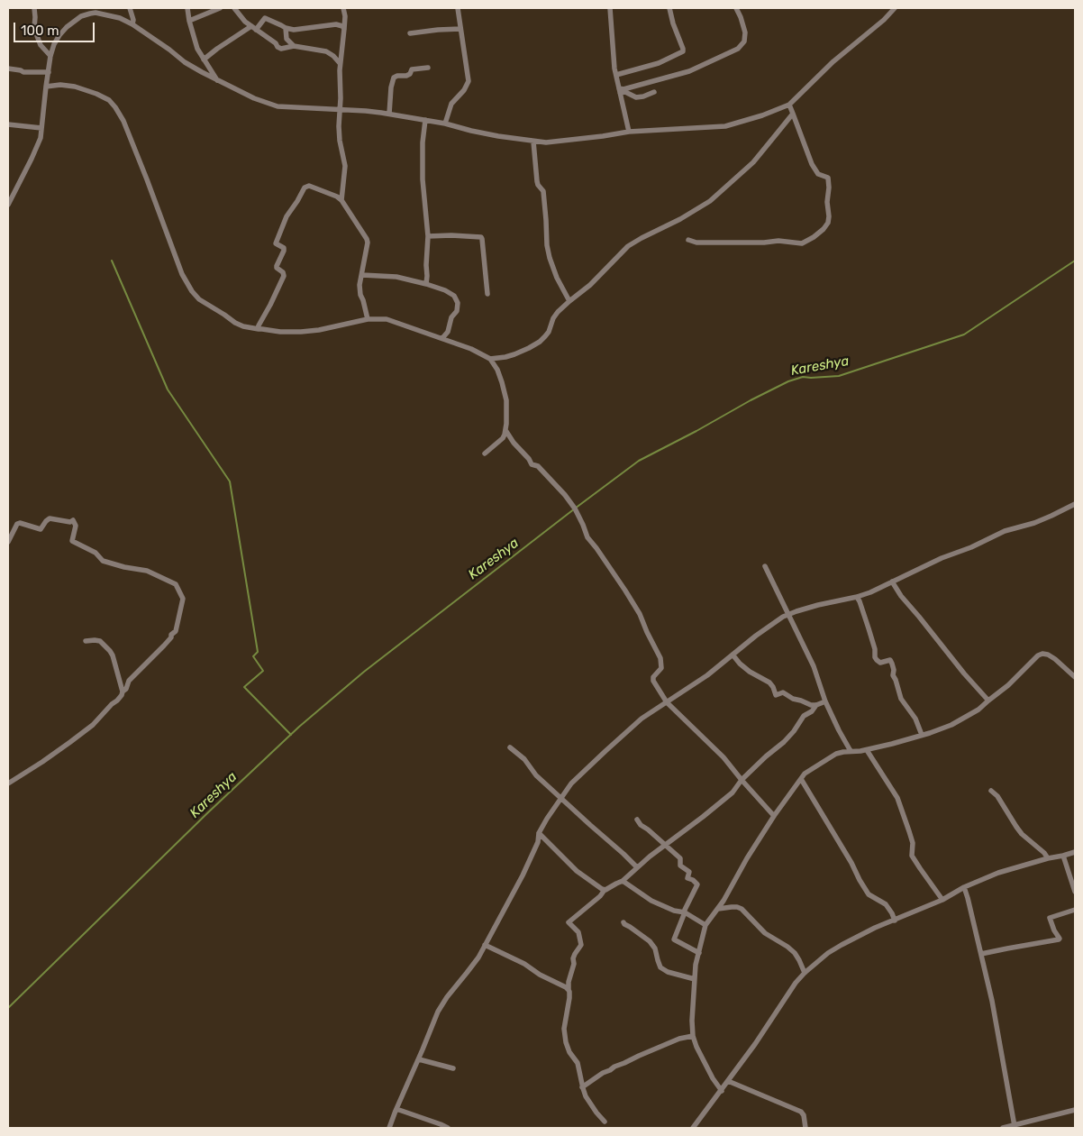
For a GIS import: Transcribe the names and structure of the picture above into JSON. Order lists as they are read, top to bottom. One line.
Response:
{"water":["Kareshya"],"scale_bar":"100 m"}
